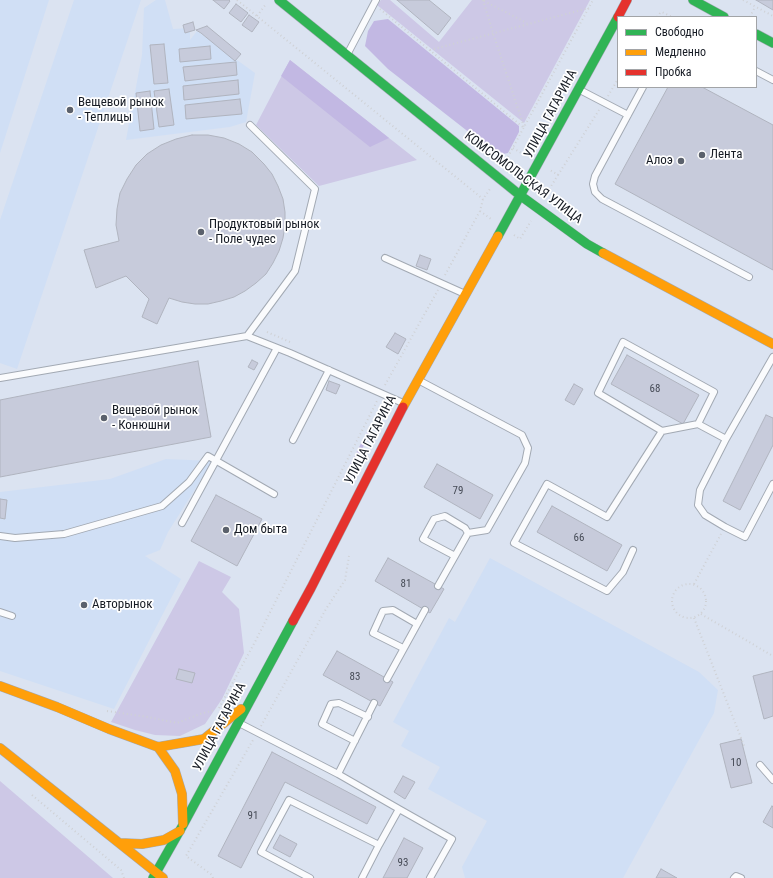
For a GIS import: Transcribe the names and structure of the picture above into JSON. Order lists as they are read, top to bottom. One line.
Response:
{"streets":{"main road":["УЛИЦА ГАГАРИНА","КОМСОМОЛЬСКАЯ УЛИЦА"]},"crossings":[["УЛИЦА ГАГАРИНА","КОМСОМОЛЬСКАЯ УЛИЦА"]],"places":["Вещевой рынок - Теплицы","Лента","Алоэ","Продуктовый рынок - Поле чудес","Вещевой рынок - Конюшни","Дом быта","Авторынок"],"house_numbers":["68","79","66","81","83","10","91","93"],"legend":["Свободно","Медленно","Пробка"]}
